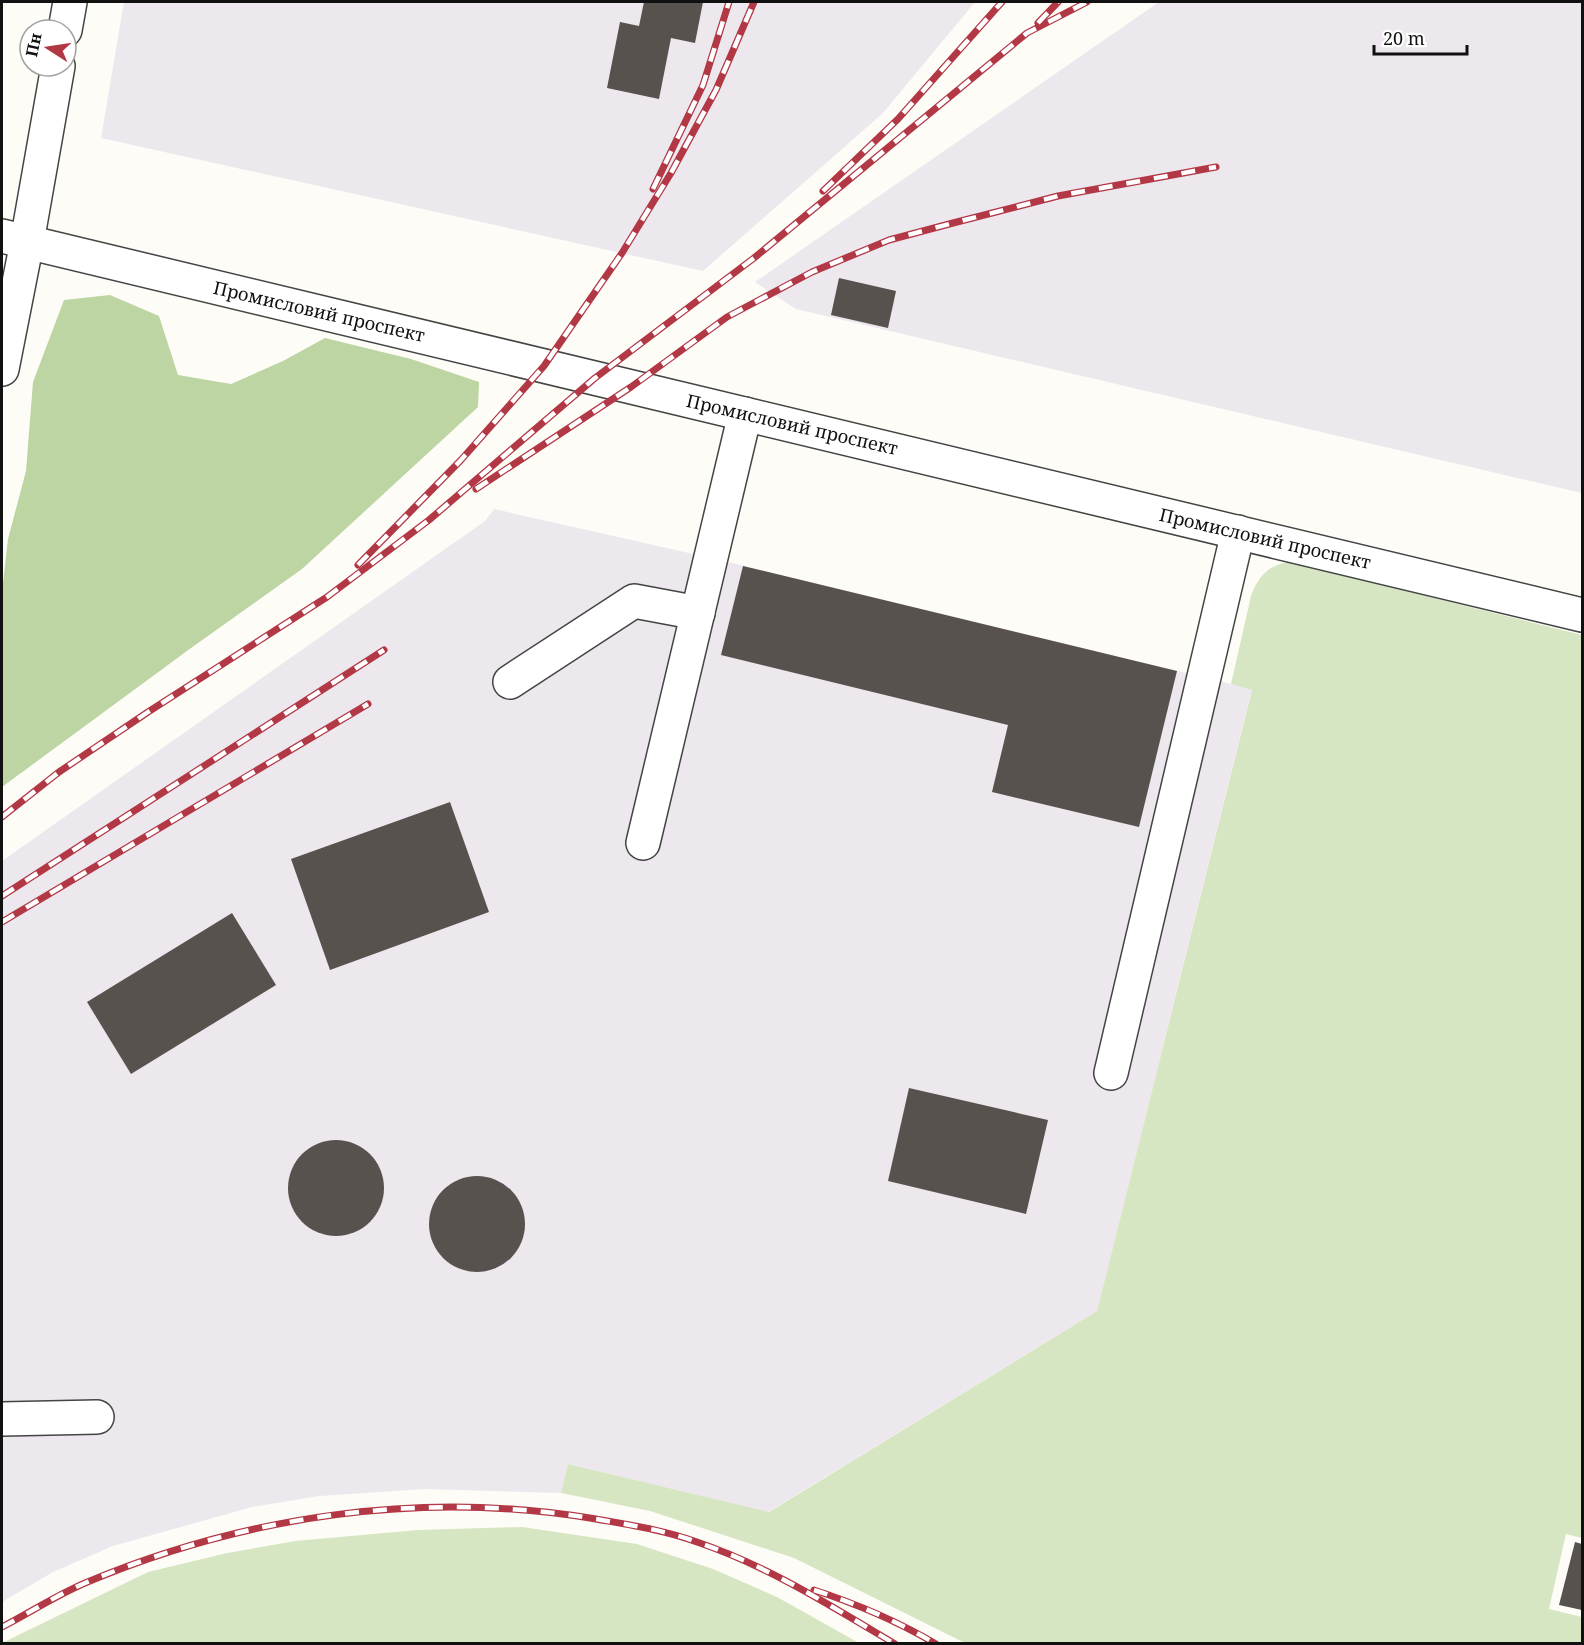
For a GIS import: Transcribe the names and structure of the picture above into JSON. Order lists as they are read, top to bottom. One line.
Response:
{"streets":{"street":["Промисловий проспект"]},"scale_bar":"20 m","north":"left"}
